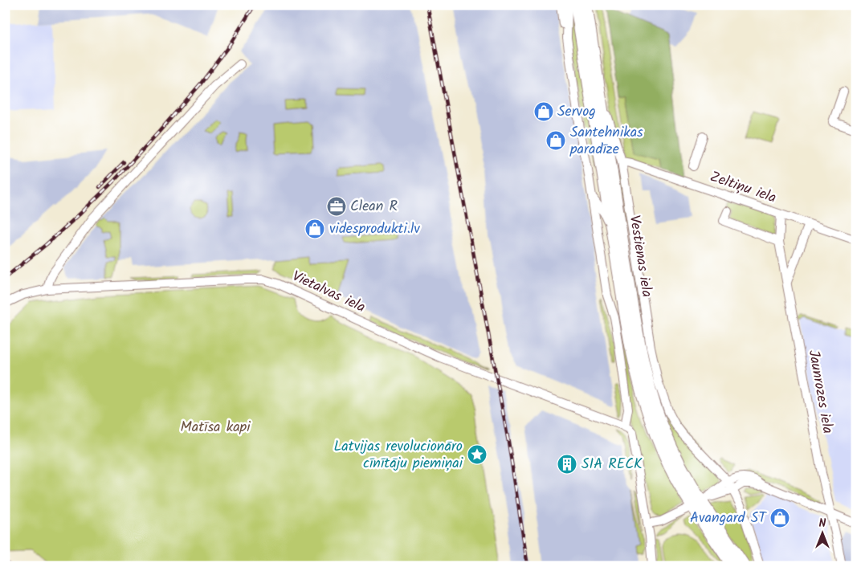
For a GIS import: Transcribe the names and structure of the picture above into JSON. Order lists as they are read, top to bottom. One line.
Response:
{"streets":{"main road":["Vestienas iela"],"street":["Zeltiņu iela","Vietalvas iela","Jaunrozes iela"]},"crossings":[["Zeltiņu iela","Jaunrozes iela"],["Vestienas iela","Vietalvas iela"]],"parks":["Matīsa kapi"],"places":{"shop":["Servog","Santehnikas paradīze","videsprodukti.lv","Avangard ST"],"office":["Clean R"],"place":["Latvijas revolucionāro cīnītāju piemiņai"],"building":["SIA RECK"]},"north":"top"}
